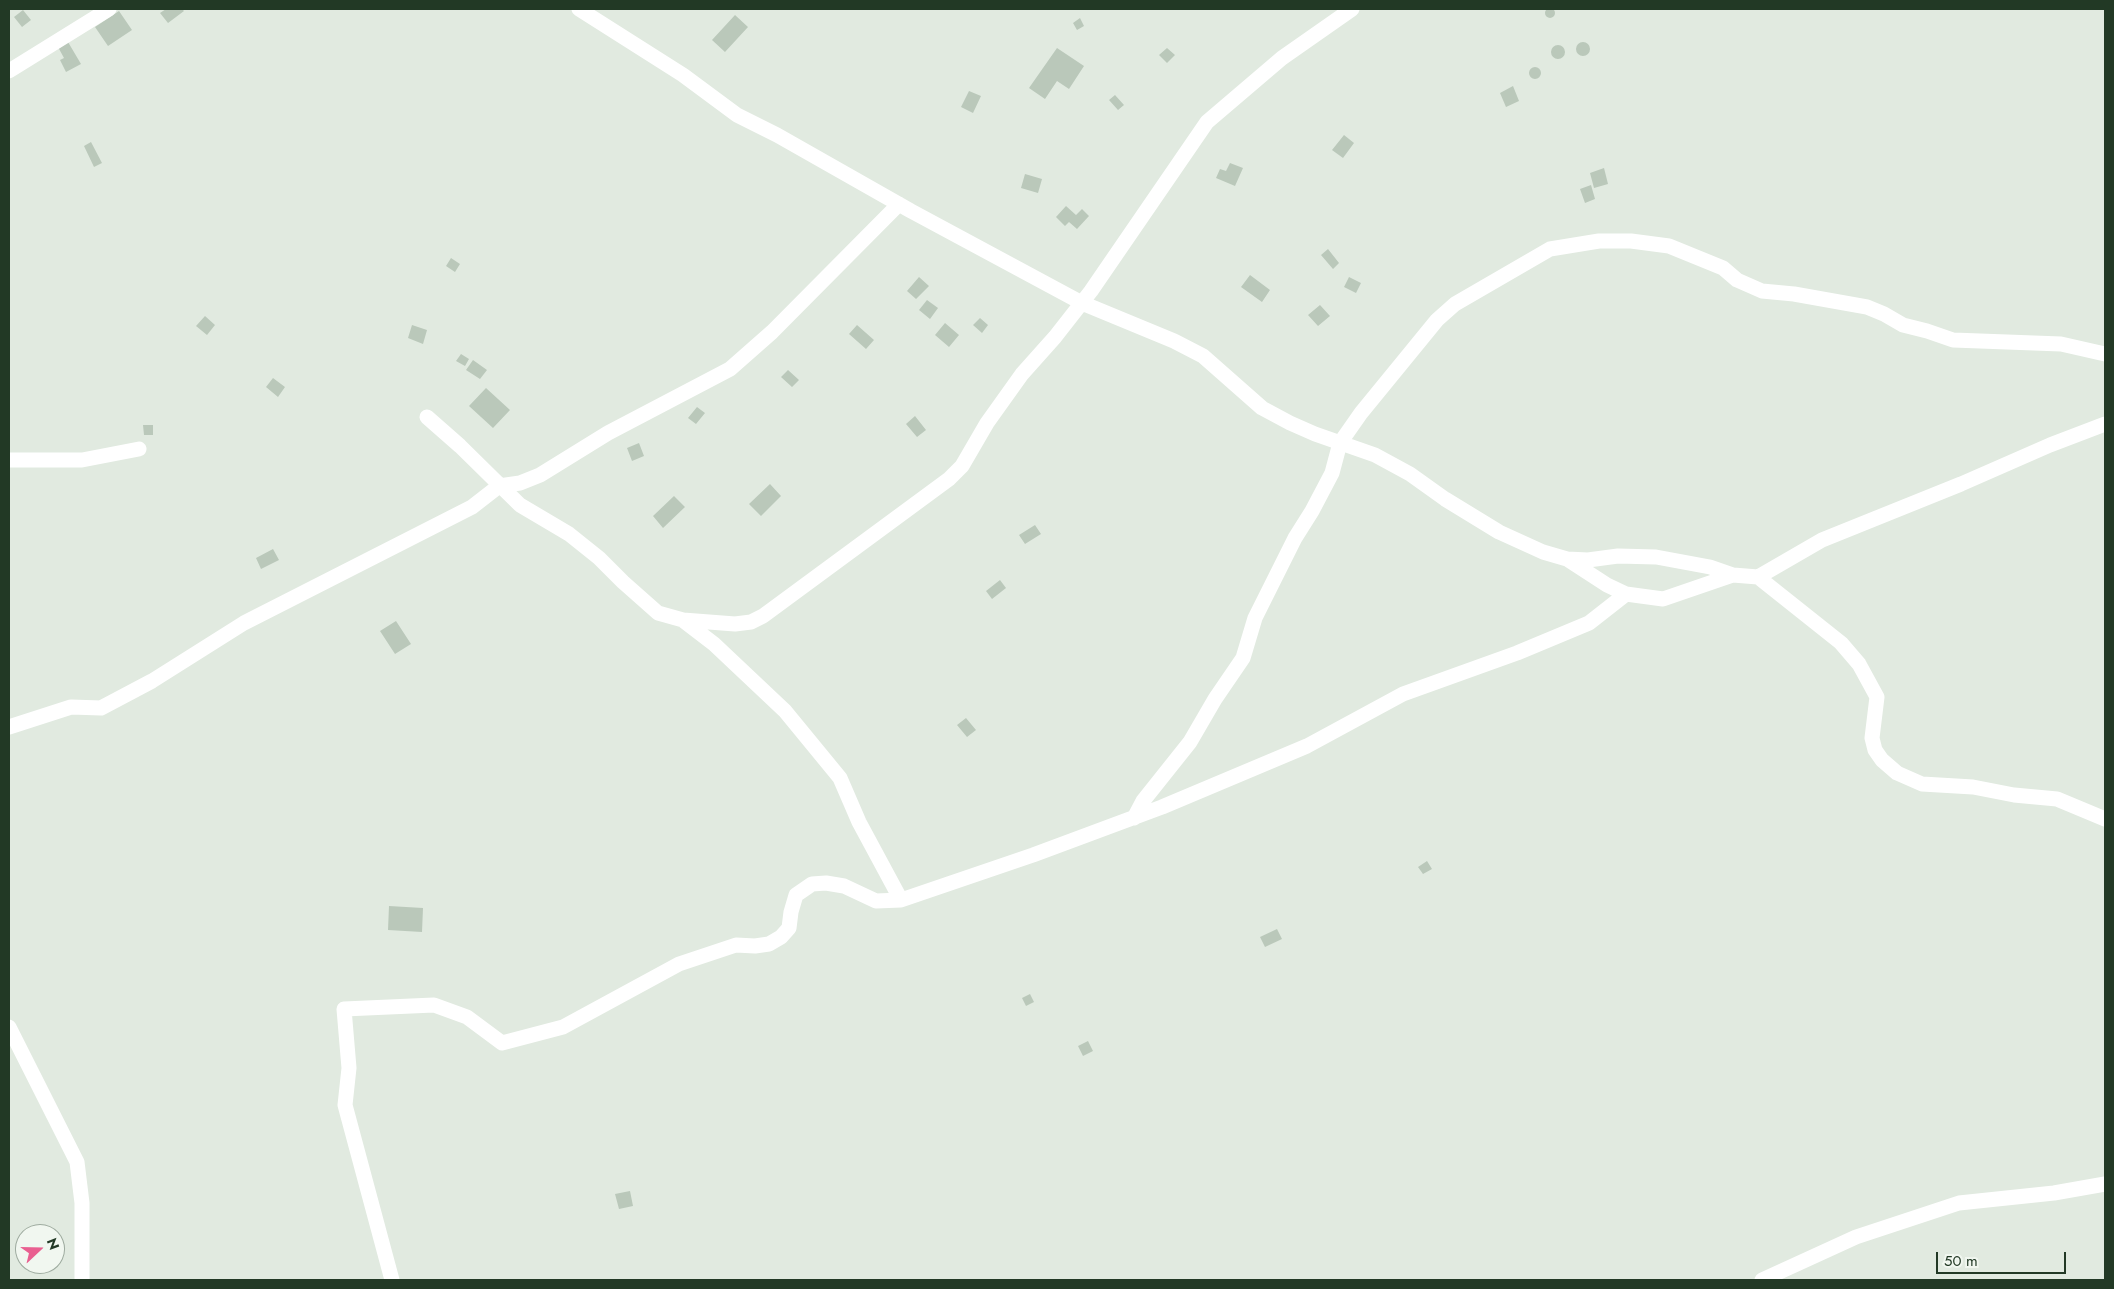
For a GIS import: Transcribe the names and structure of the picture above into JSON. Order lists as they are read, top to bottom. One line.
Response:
{"scale_bar":"50 m","north":"right"}
